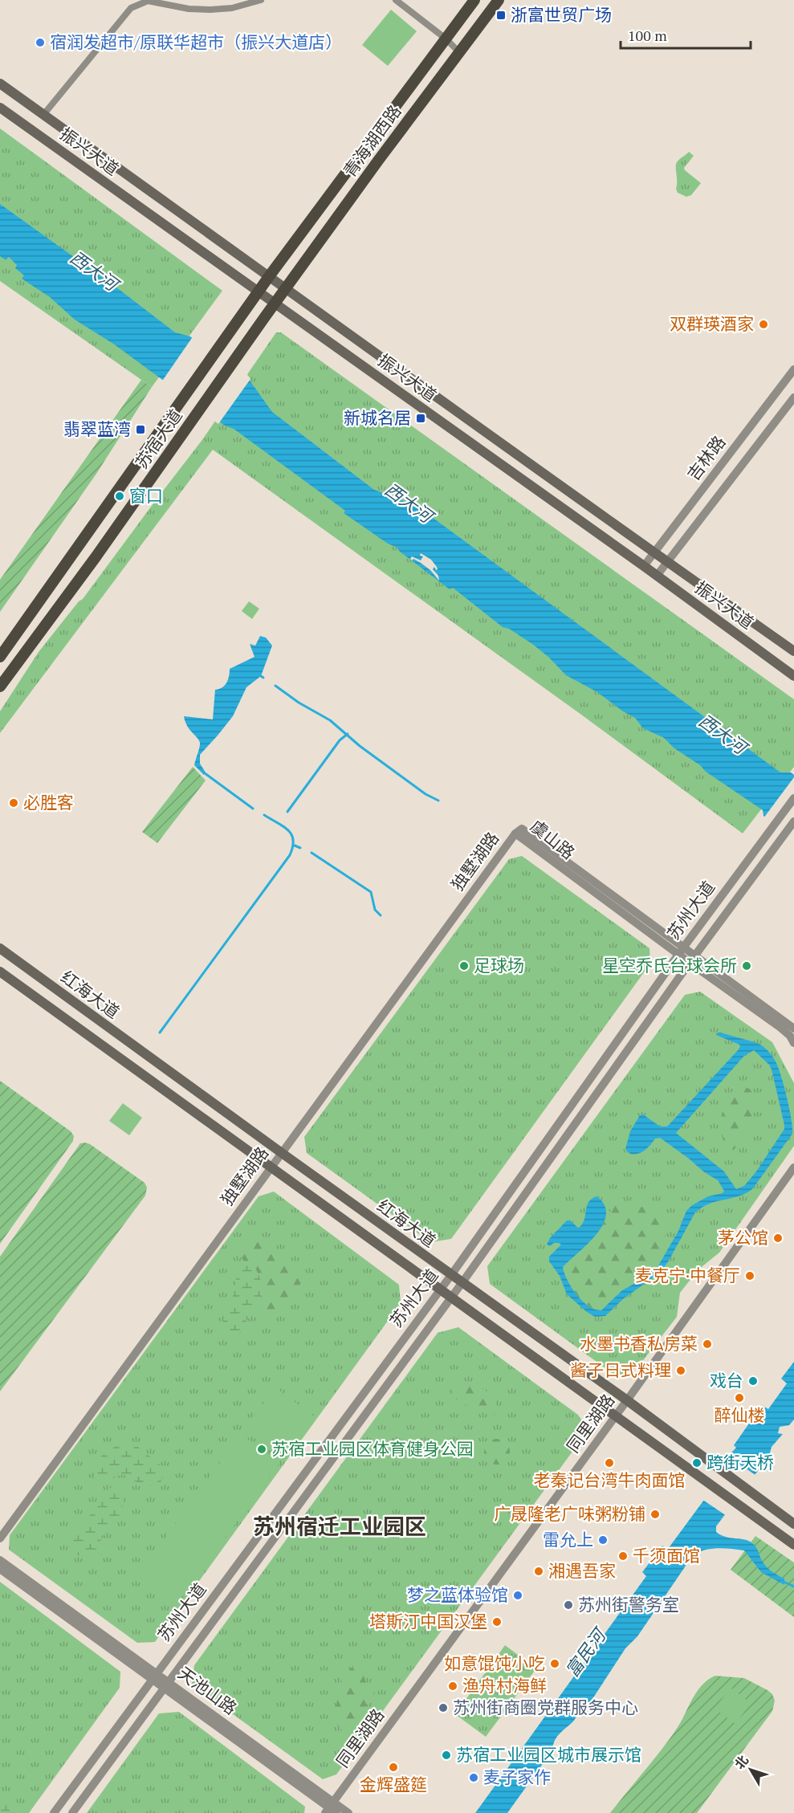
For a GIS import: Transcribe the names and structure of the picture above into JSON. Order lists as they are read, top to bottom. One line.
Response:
{"streets":{"main road":["青海湖西路","振兴大道","苏宿大道","红海大道"],"street":["吉林路","虞山路","独墅湖路","苏州大道","同里湖路","天池山路"]},"crossings":[["青海湖西路","振兴大道"],["青海湖西路","苏宿大道"],["振兴大道","苏宿大道"],["振兴大道","吉林路"],["虞山路","独墅湖路"],["虞山路","苏州大道"],["独墅湖路","红海大道"],["苏州大道","红海大道"],["苏州大道","天池山路"],["红海大道","同里湖路"],["同里湖路","天池山路"]],"districts":["苏州宿迁工业园区"],"water":["西大河","富民河"],"places":{"transit":["浙富世贸广场","新城名居","翡翠蓝湾"],"other":["宿润发超市/原联华超市（振兴大道店）","双群瑛酒家","窗口","必胜客","足球场","星空乔氏台球会所","茅公馆","麦克宁·中餐厅","水墨书香私房菜","酱子日式料理","戏台","醉仙楼","苏宿工业园区体育健身公园","老秦记台湾牛肉面馆","跨街天桥","广晟隆老广味粥粉铺","雷允上","千须面馆","湘遇吾家","梦之蓝体验馆","苏州街警务室","塔斯汀中国汉堡","如意馄饨小吃","渔舟村海鲜","苏州街商圈党群服务中心","苏宿工业园区城市展示馆","金辉盛筵","麦子家作"]},"scale_bar":"100 m","north":"top left"}
